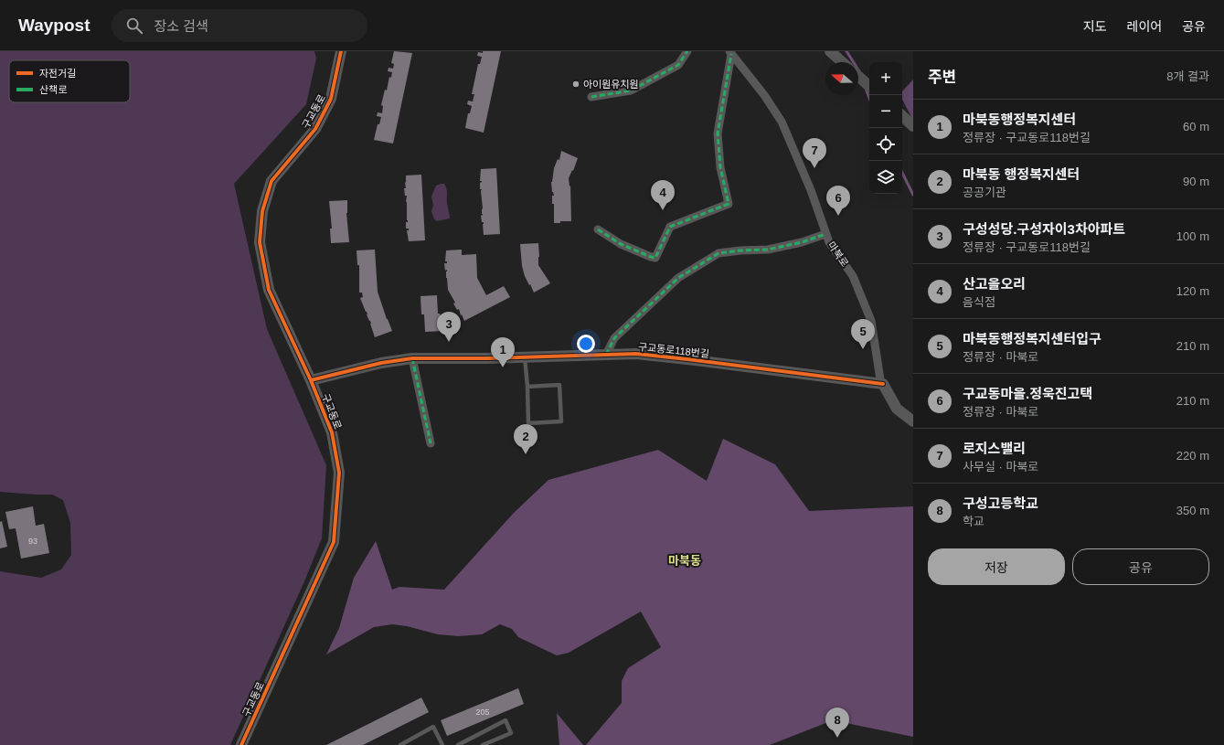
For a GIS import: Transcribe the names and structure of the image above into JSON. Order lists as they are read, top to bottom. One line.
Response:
{"streets":{"street":["구교동로","마북로","구교동로118번길"]},"crossings":[["구교동로","구교동로118번길"],["마북로","구교동로118번길"]],"districts":["마북동"],"places":["아이원유치원"],"house_numbers":["93","205"],"legend":["자전거길","산책로"],"north":"left","page":{"header":"Waypost","search":"장소 검색","nav":["지도","레이어","공유"],"heading":["주변","8개 결과"],"map_buttons":["+","−"],"list":[{"mark":"1","name":"마북동행정복지센터","note":"정류장 · 구교동로118번길","value":"60 m"},{"mark":"2","name":"마북동 행정복지센터","note":"공공기관","value":"90 m"},{"mark":"3","name":"구성성당.구성자이3차아파트","note":"정류장 · 구교동로118번길","value":"100 m"},{"mark":"4","name":"산고을오리","note":"음식점","value":"120 m"},{"mark":"5","name":"마북동행정복지센터입구","note":"정류장 · 마북로","value":"210 m"},{"mark":"6","name":"구교동마을.정욱진고택","note":"정류장 · 마북로","value":"210 m"},{"mark":"7","name":"로지스밸리","note":"사무실 · 마북로","value":"220 m"},{"mark":"8","name":"구성고등학교","note":"학교","value":"350 m"}],"pins":["7","4","6","3","5","1","2","8"],"buttons":["저장","공유"]}}
